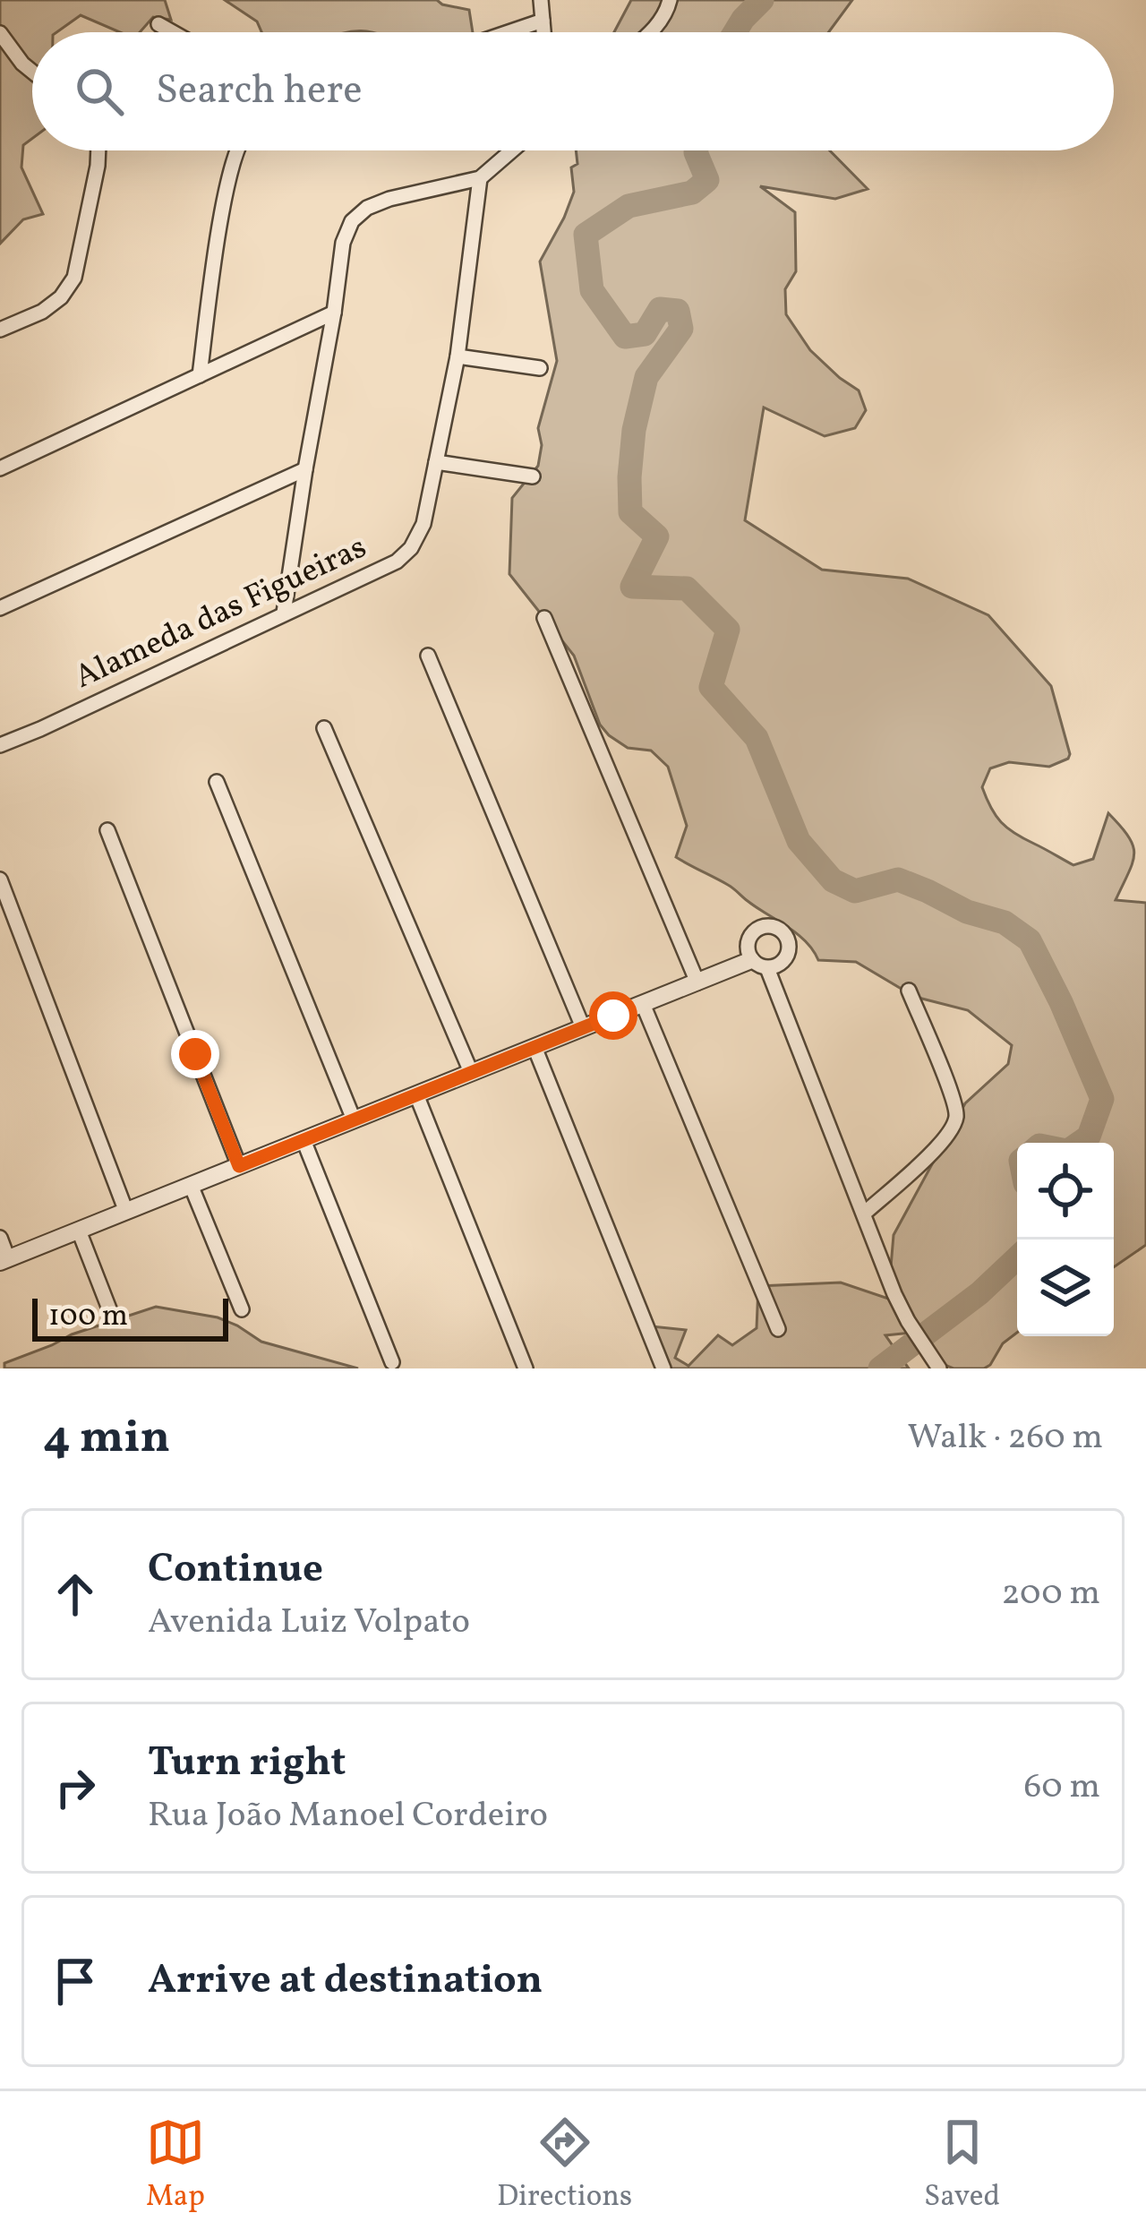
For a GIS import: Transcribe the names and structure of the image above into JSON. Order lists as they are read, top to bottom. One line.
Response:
{"streets":{"street":["Alameda das Figueiras"]},"scale_bar":"100 m","page":{"search":"Search here","scale":"100 m","heading":["4 min","Walk · 260 m"],"list":[["Continue","Avenida Luiz Volpato","200 m"],["Turn right","Rua João Manoel Cordeiro","60 m"],"Arrive at destination"],"nav":["Map","Directions","Saved"]}}
